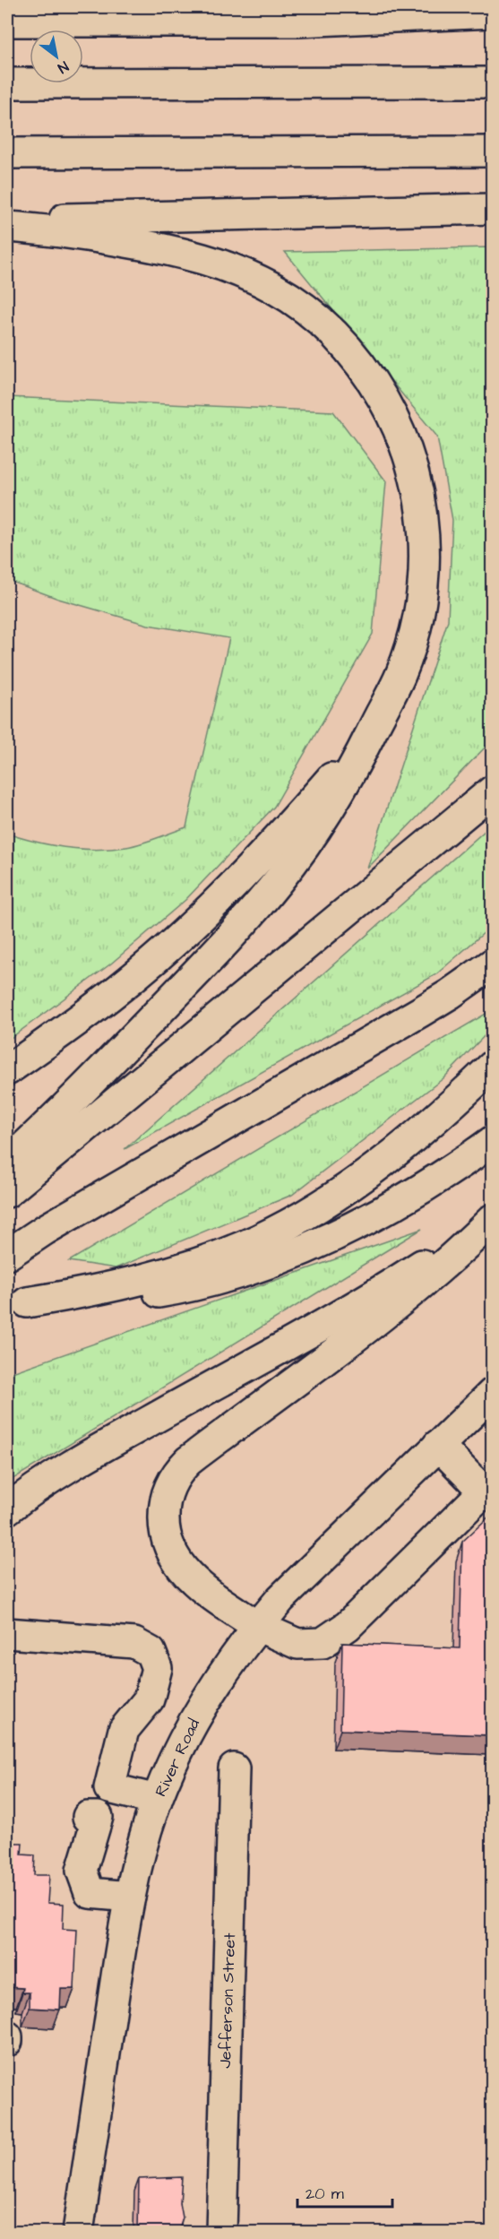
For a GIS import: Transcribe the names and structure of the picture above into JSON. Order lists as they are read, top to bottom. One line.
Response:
{"streets":{"main road":["River Road","Jefferson Street"]},"scale_bar":"20 m","north":"bottom right"}
